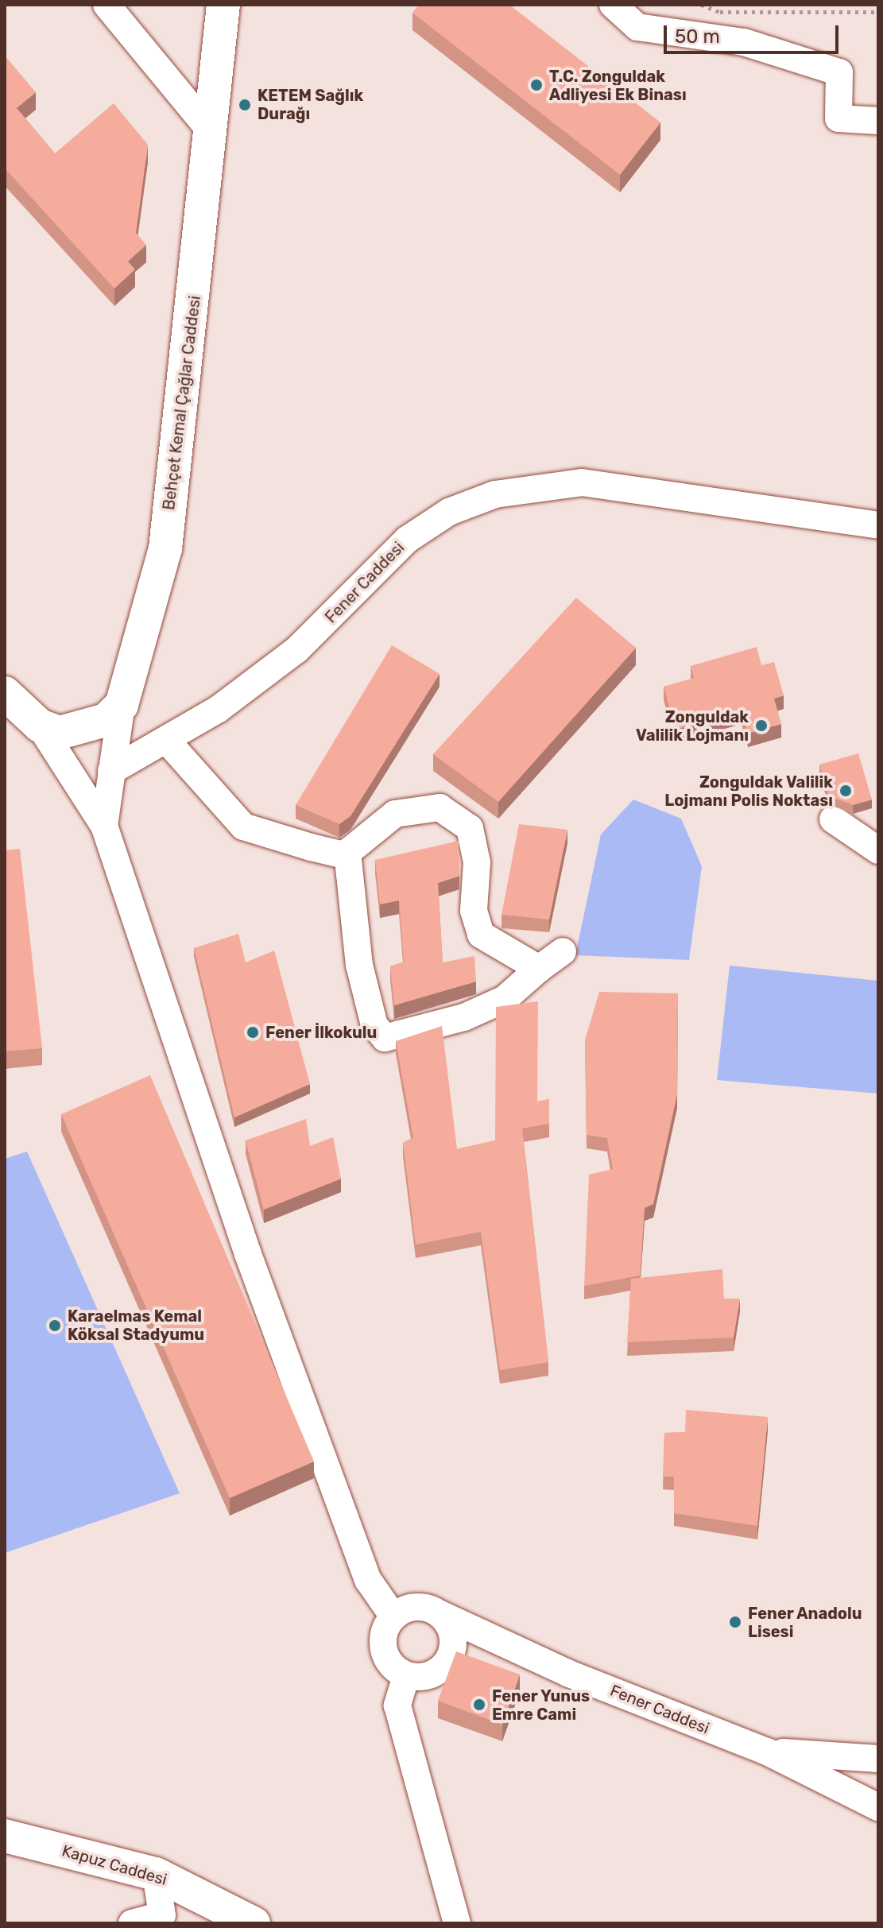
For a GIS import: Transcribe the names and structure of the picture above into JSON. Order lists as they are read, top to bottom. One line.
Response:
{"streets":{"main road":["Behçet Kemal Çağlar Caddesi","Kapuz Caddesi"],"street":["Fener Caddesi"]},"places":["T.C. Zonguldak Adliyesi Ek Binası","KETEM Sağlık Durağı","Zonguldak Valilik Lojmanı","Zonguldak Valilik Lojmanı Polis Noktası","Fener İlkokulu","Karaelmas Kemal Köksal Stadyumu","Fener Anadolu Lisesi","Fener Yunus Emre Cami"],"scale_bar":"50 m"}
